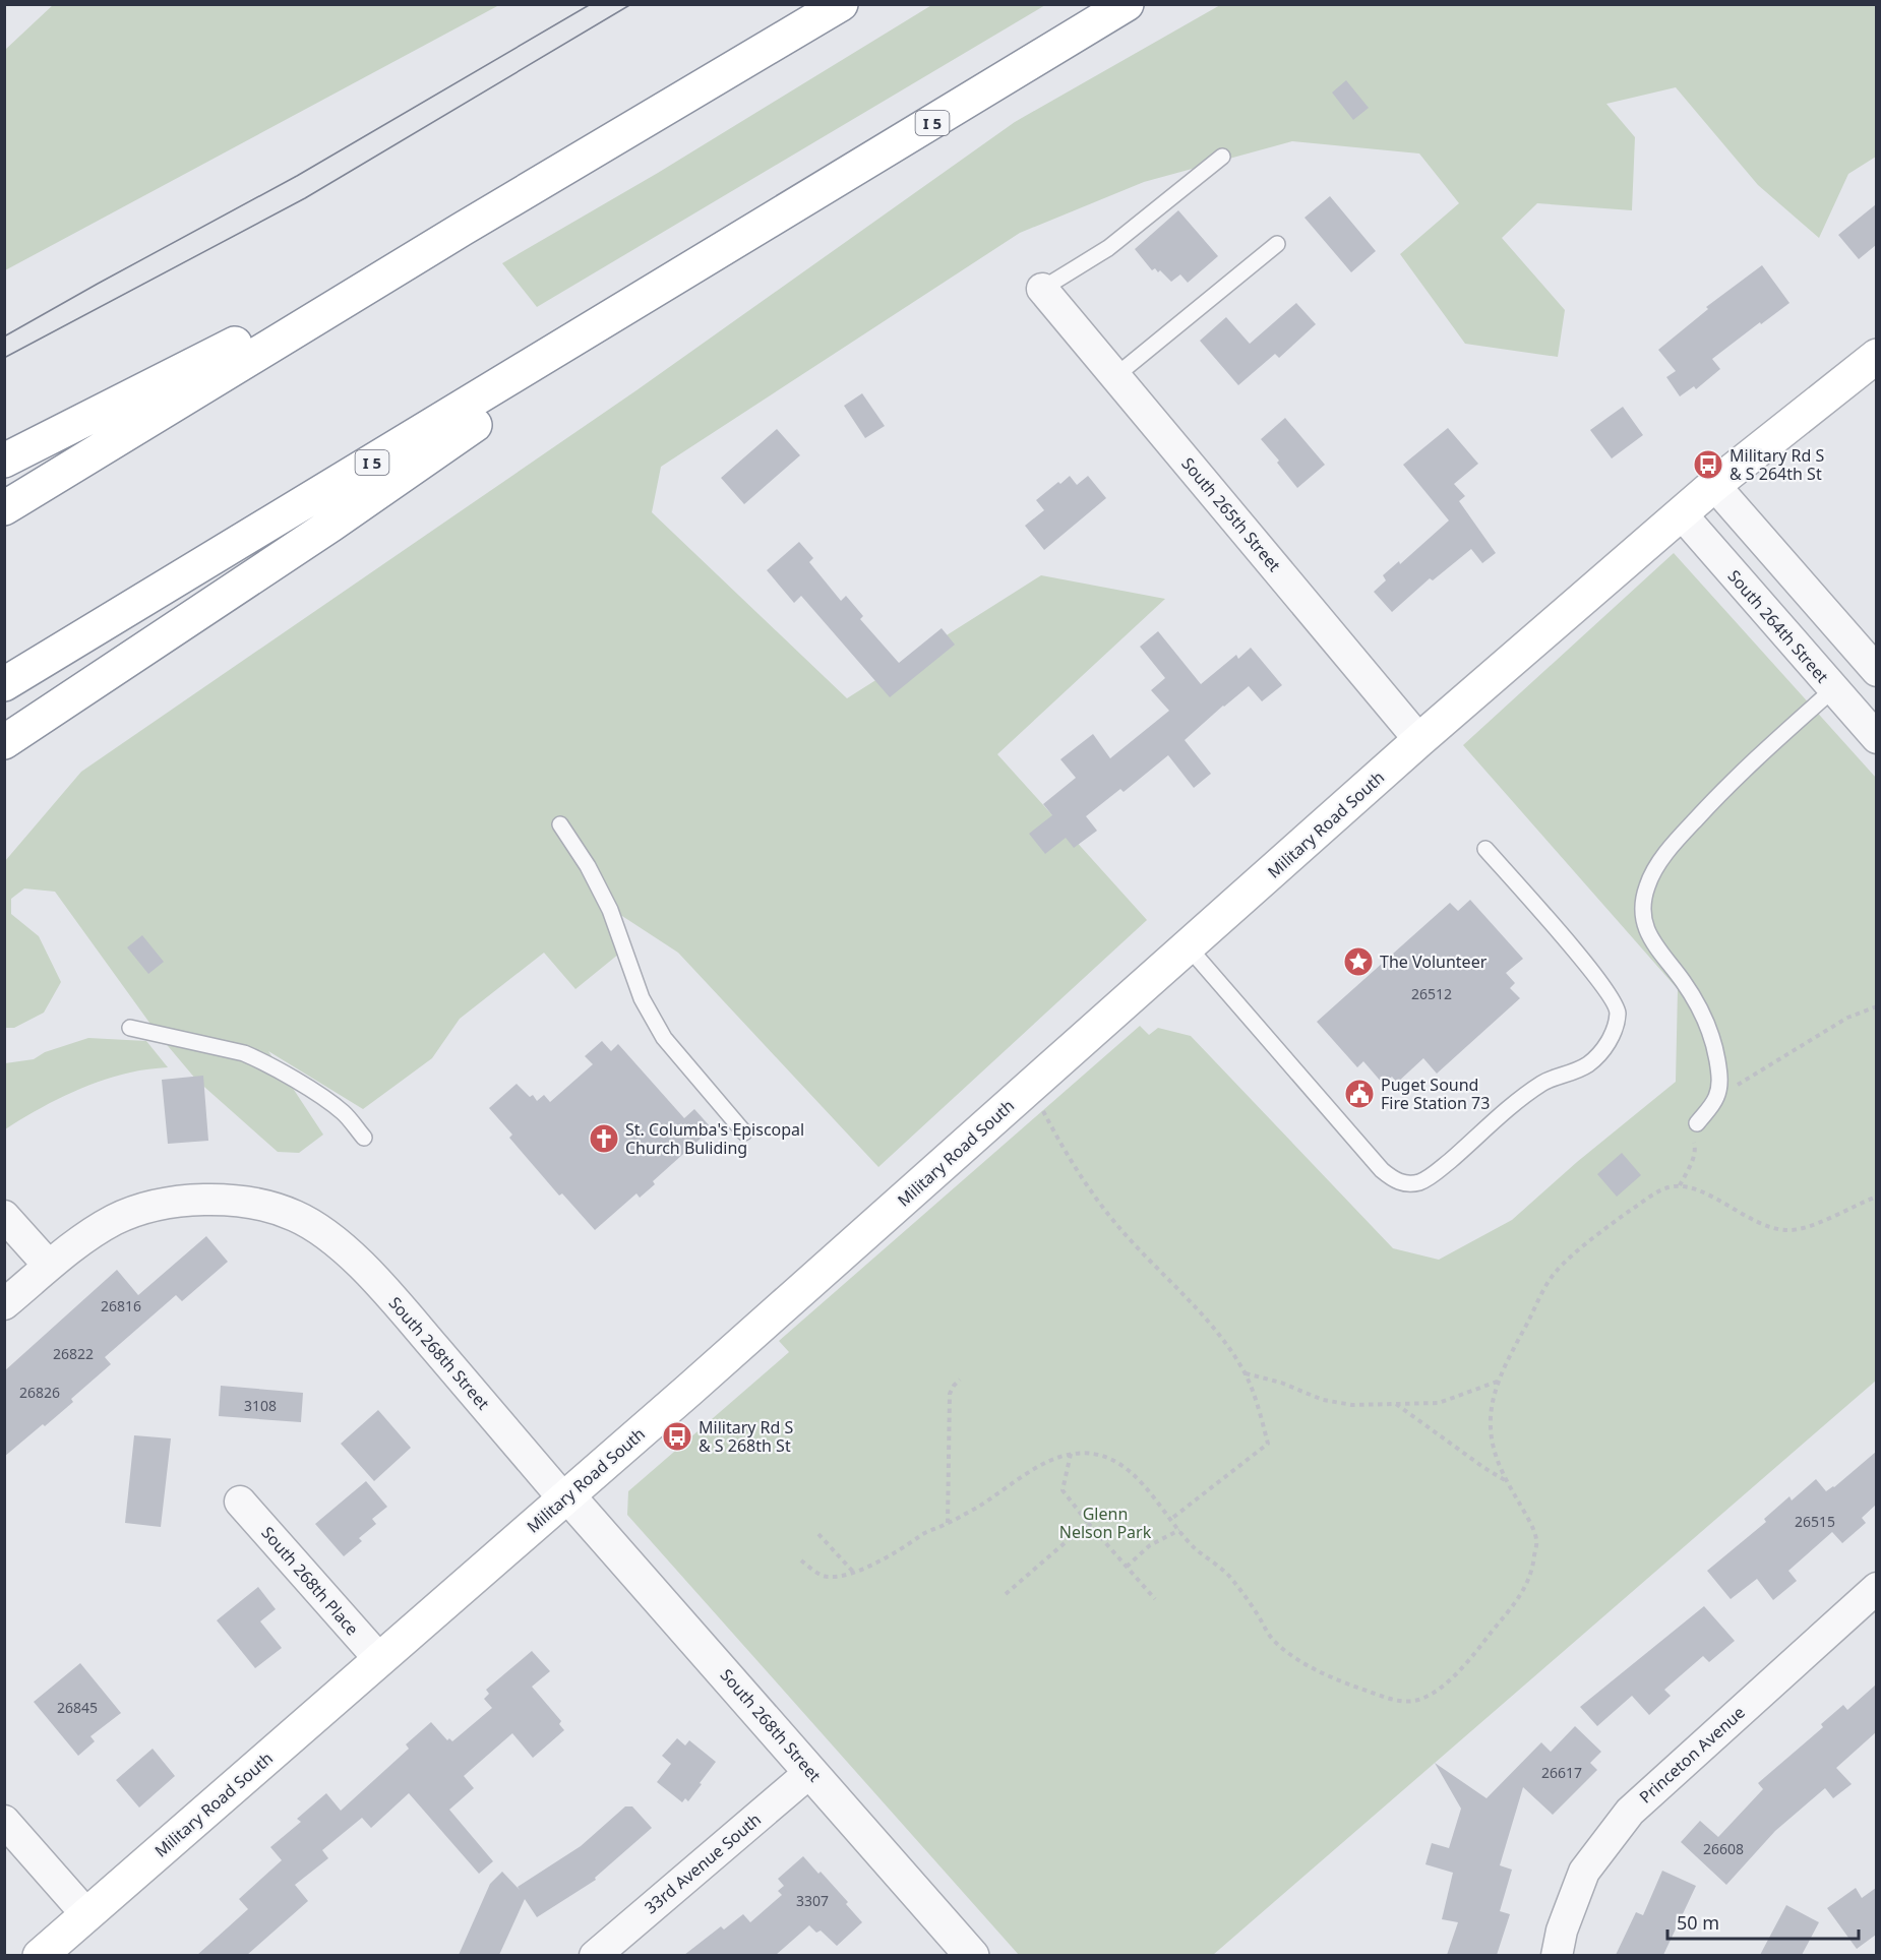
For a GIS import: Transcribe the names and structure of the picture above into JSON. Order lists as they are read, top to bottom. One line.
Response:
{"streets":{"main road":["I 5","Military Road South"],"street":["South 265th Street","South 264th Street","South 268th Street","South 268th Place","Princeton Avenue","33rd Avenue South"]},"crossings":[["South 265th Street","Military Road South"],["South 264th Street","Military Road South"],["Military Road South","South 268th Street"],["Military Road South","South 268th Place"],["South 268th Street","33rd Avenue South"]],"parks":["Glenn Nelson Park"],"places":{"bus stop":["Military Rd S & S 264th St","Military Rd S & S 268th St"],"place":["The Volunteer"],"public building":["Puget Sound Fire Station 73"],"church":["St. Columba's Episcopal Church Buliding"]},"house_numbers":["26512","26816","26822","26826","3108","26515","26845","26617","26608","3307"],"scale_bar":"50 m"}
